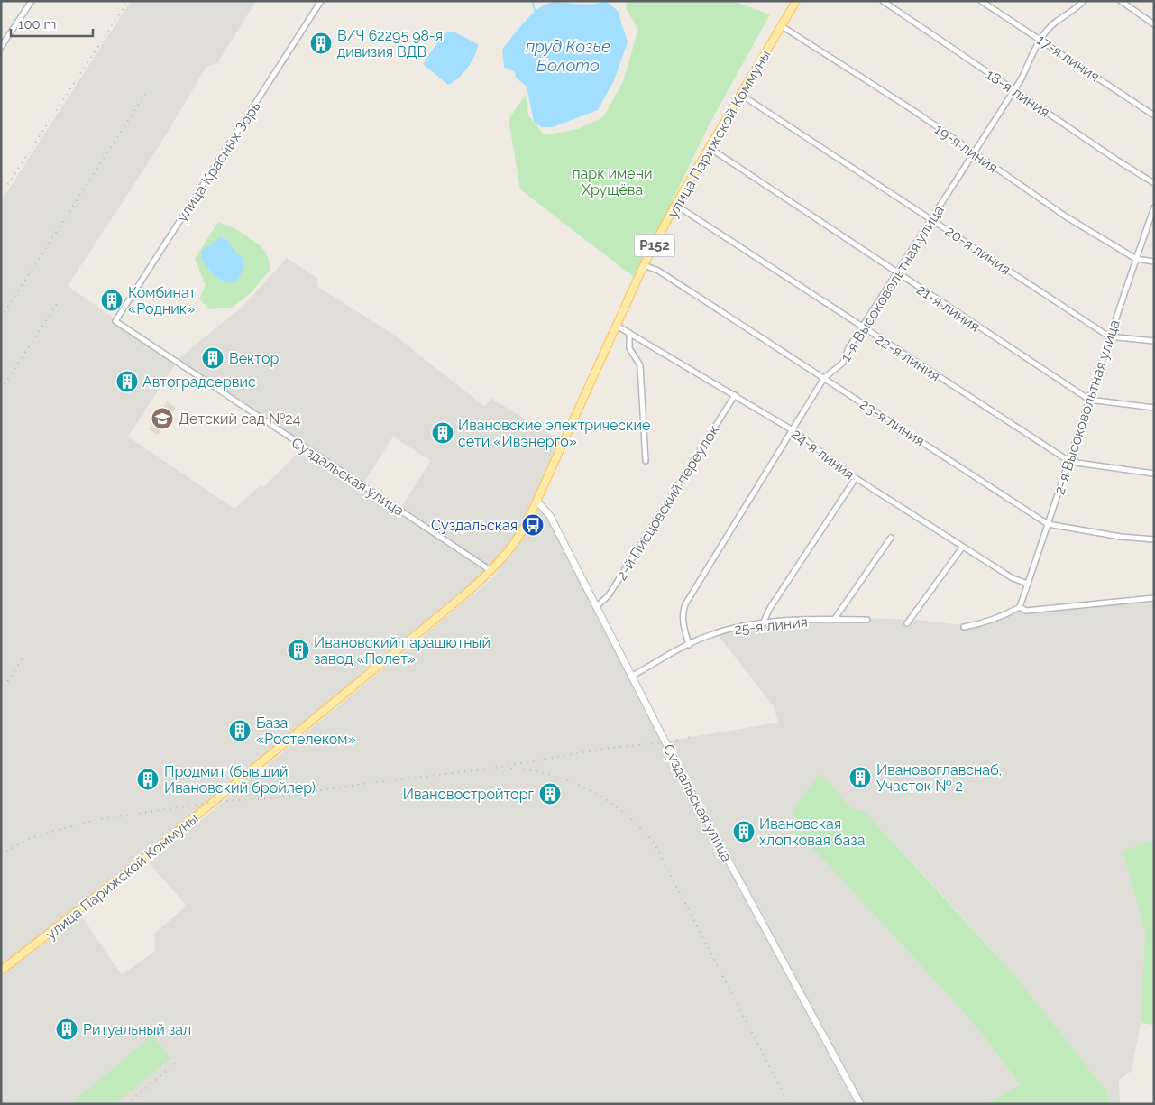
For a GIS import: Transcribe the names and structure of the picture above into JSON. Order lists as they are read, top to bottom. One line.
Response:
{"streets":{"main road":["улица Парижской Коммуны","Р152","Суздальская улица"],"street":["17-я линия","18-я линия","19-я линия","улица Красных Зорь","20-я линия","1-я Высоковольтная улица","21-я линия","22-я линия","2-я Высоковольтная улица","23-я линия","24-я линия","2-й Писцовский переулок","25-я линия"]},"crossings":[["17-я линия","1-я Высоковольтная улица"],["18-я линия","1-я Высоковольтная улица"],["улица Парижской Коммуны","19-я линия"],["улица Парижской Коммуны","20-я линия"],["улица Парижской Коммуны","21-я линия"],["улица Парижской Коммуны","22-я линия"],["улица Парижской Коммуны","23-я линия"],["улица Парижской Коммуны","24-я линия"],["улица Парижской Коммуны","Суздальская улица"],["19-я линия","1-я Высоковольтная улица"],["19-я линия","2-я Высоковольтная улица"],["улица Красных Зорь","Суздальская улица"],["20-я линия","1-я Высоковольтная улица"],["20-я линия","2-я Высоковольтная улица"],["1-я Высоковольтная улица","21-я линия"],["1-я Высоковольтная улица","22-я линия"],["1-я Высоковольтная улица","23-я линия"],["1-я Высоковольтная улица","24-я линия"],["1-я Высоковольтная улица","25-я линия"],["21-я линия","2-я Высоковольтная улица"],["22-я линия","2-я Высоковольтная улица"],["2-я Высоковольтная улица","23-я линия"],["2-я Высоковольтная улица","24-я линия"],["24-я линия","2-й Писцовский переулок"],["Суздальская улица","2-й Писцовский переулок"],["Суздальская улица","25-я линия"]],"water":["пруд Козье Болото"],"parks":["парк имени Хрущёва"],"places":{"building":["В/Ч 62295 98-я дивизия ВДВ","Комбинат «Родник»","Вектор","Автоградсервис","Ивановские электрические сети «Ивэнерго»","Ивановский парашютный завод «Полет»","База «Ростелеком»","Ивановоглавснаб, Участок № 2","Продмит (бывший Ивановский бройлер)","Ивановостройторг","Ивановская хлопковая база","Ритуальный зал"],"school or university":["Детский сад №24"],"bus stop":["Суздальская"]},"scale_bar":"100 m"}
